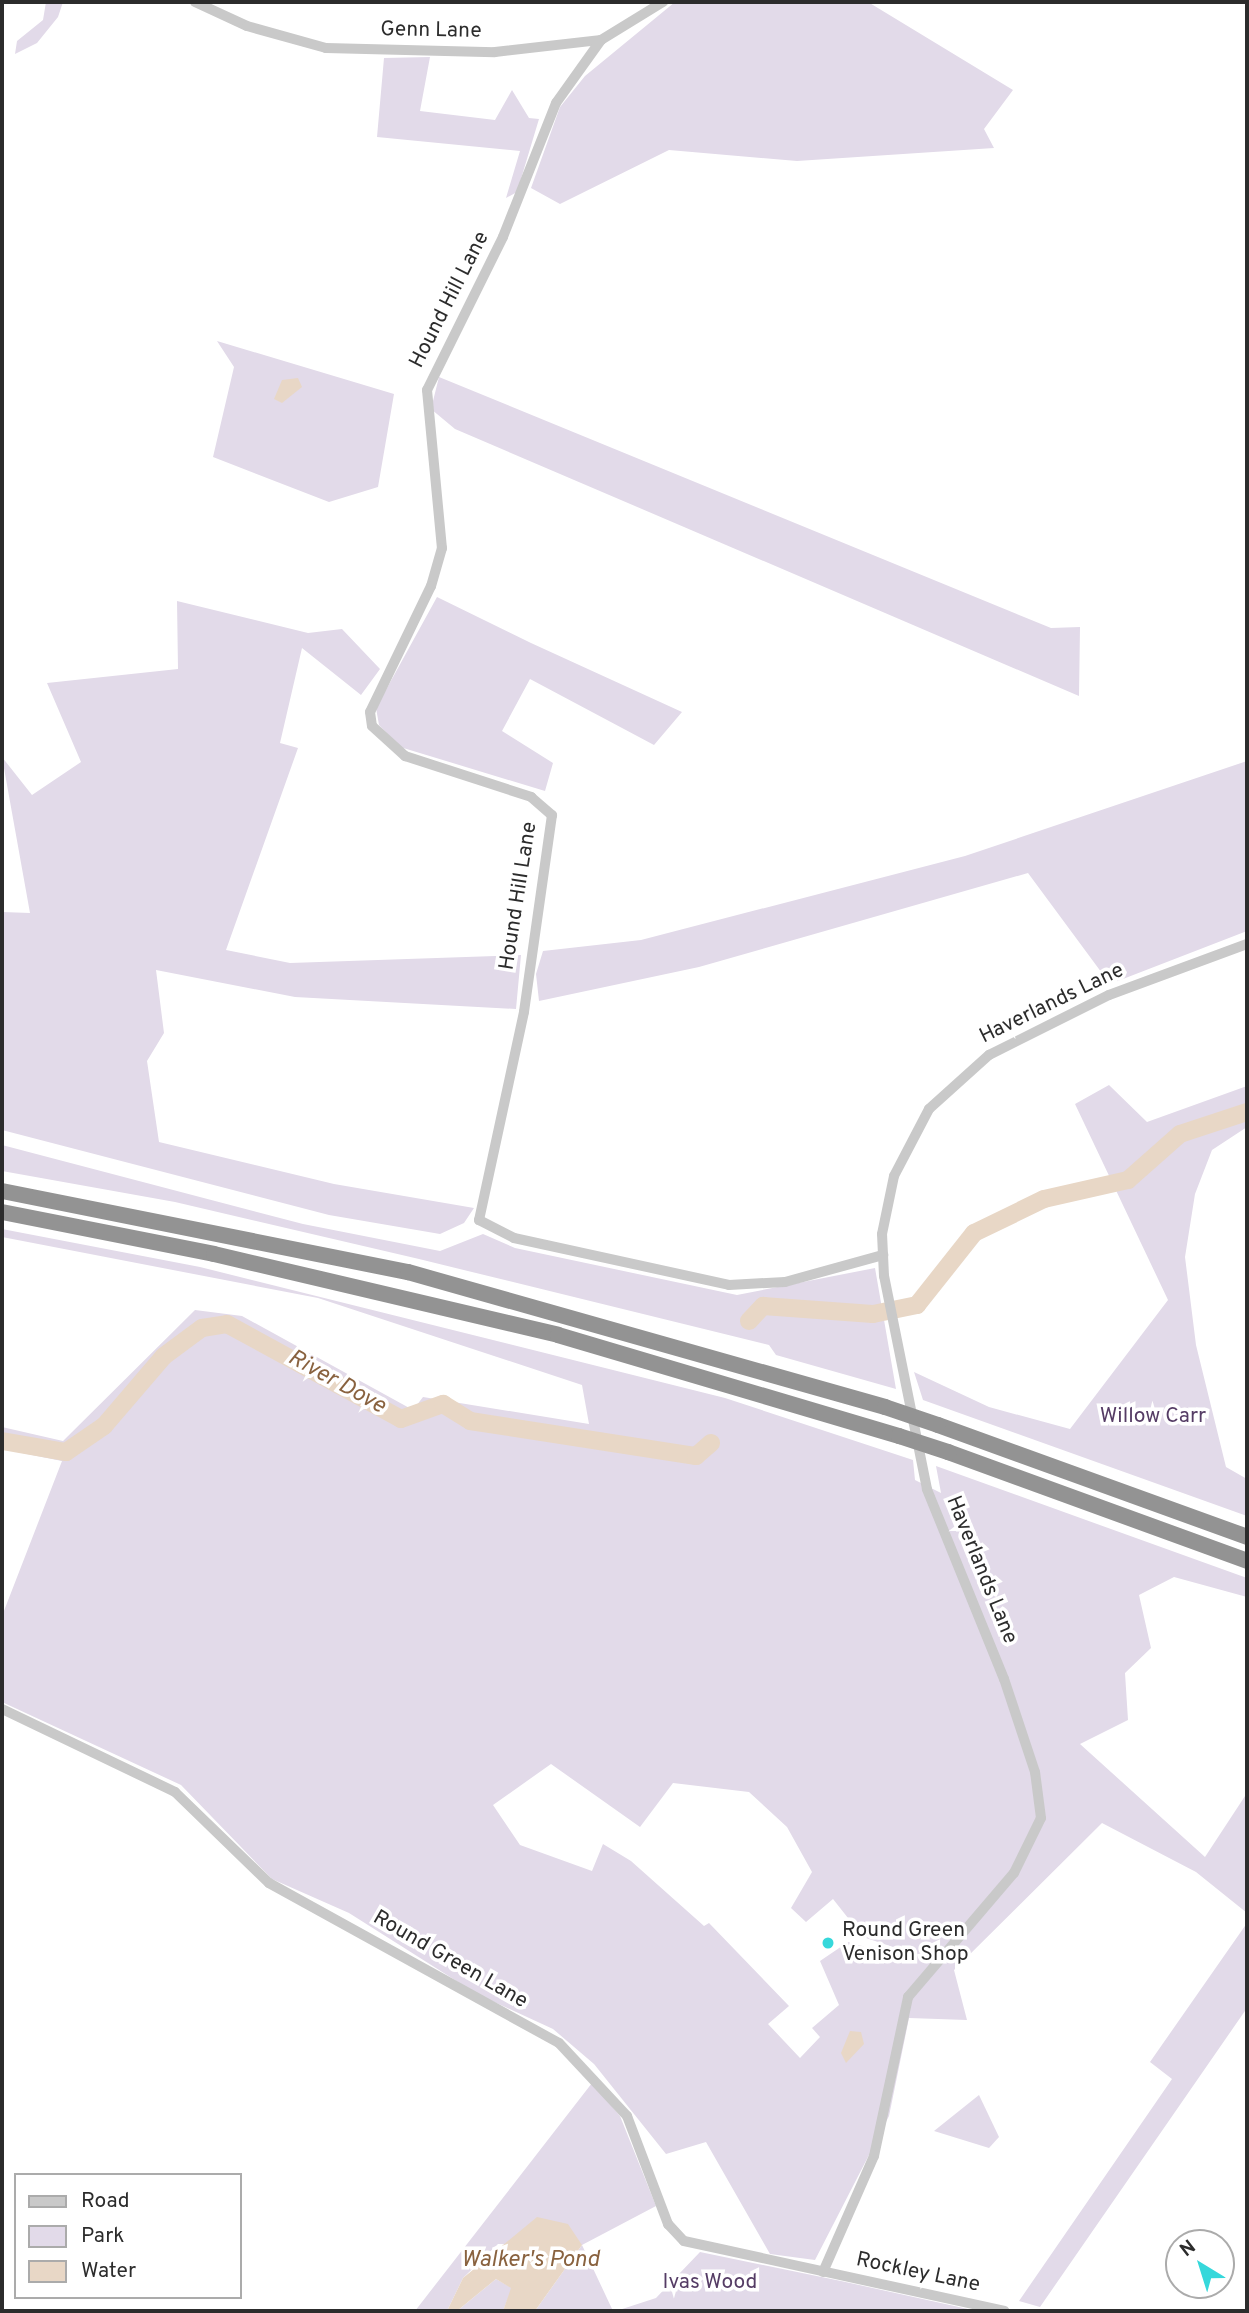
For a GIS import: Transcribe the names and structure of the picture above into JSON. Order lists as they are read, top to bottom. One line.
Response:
{"streets":{"street":["Genn Lane","Hound Hill Lane","Haverlands Lane","Round Green Lane","Rockley Lane"]},"crossings":[["Genn Lane","Hound Hill Lane"],["Hound Hill Lane","Haverlands Lane"],["Haverlands Lane","Round Green Lane"],["Haverlands Lane","Rockley Lane"],["Round Green Lane","Rockley Lane"]],"water":["River Dove","Walker's Pond"],"parks":["Willow Carr","Ivas Wood"],"places":["Round Green Venison Shop"],"legend":["Road","Park","Water"],"north":"top left"}
